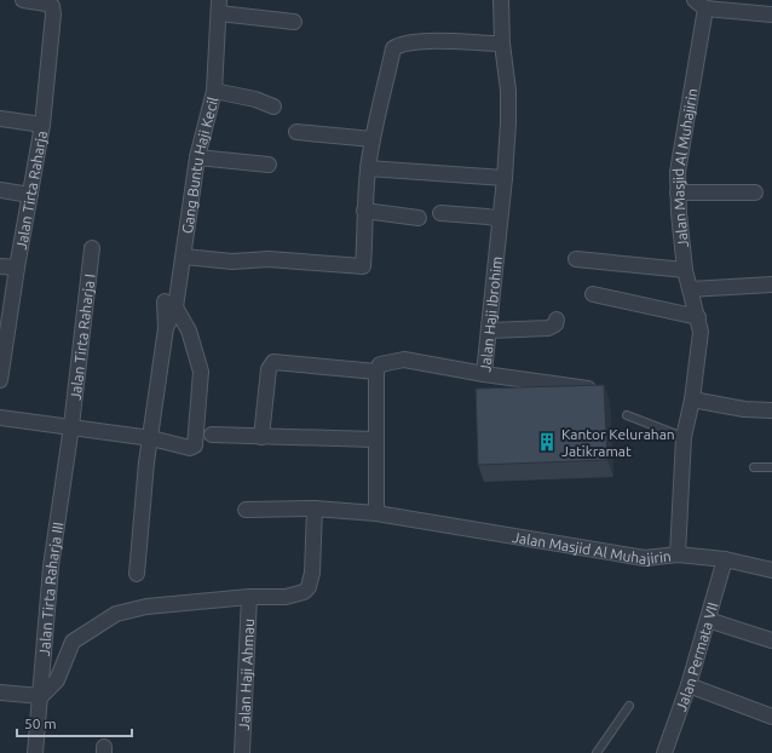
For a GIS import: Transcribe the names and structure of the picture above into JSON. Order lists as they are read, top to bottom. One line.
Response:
{"streets":{"street":["Gang Buntu Haji Kecil","Jalan Masjid Al Muhajirin","Jalan Tirta Raharja","Jalan Haji Ibrohim","Jalan Tirta Raharja I","Jalan Tirta Raharja III","Jalan Permata VII","Jalan Haji Ahmau"]},"crossings":[["Jalan Tirta Raharja I","Jalan Tirta Raharja III"]],"places":{"building":["Kantor Kelurahan Jatikramat"]},"scale_bar":"50 m"}
